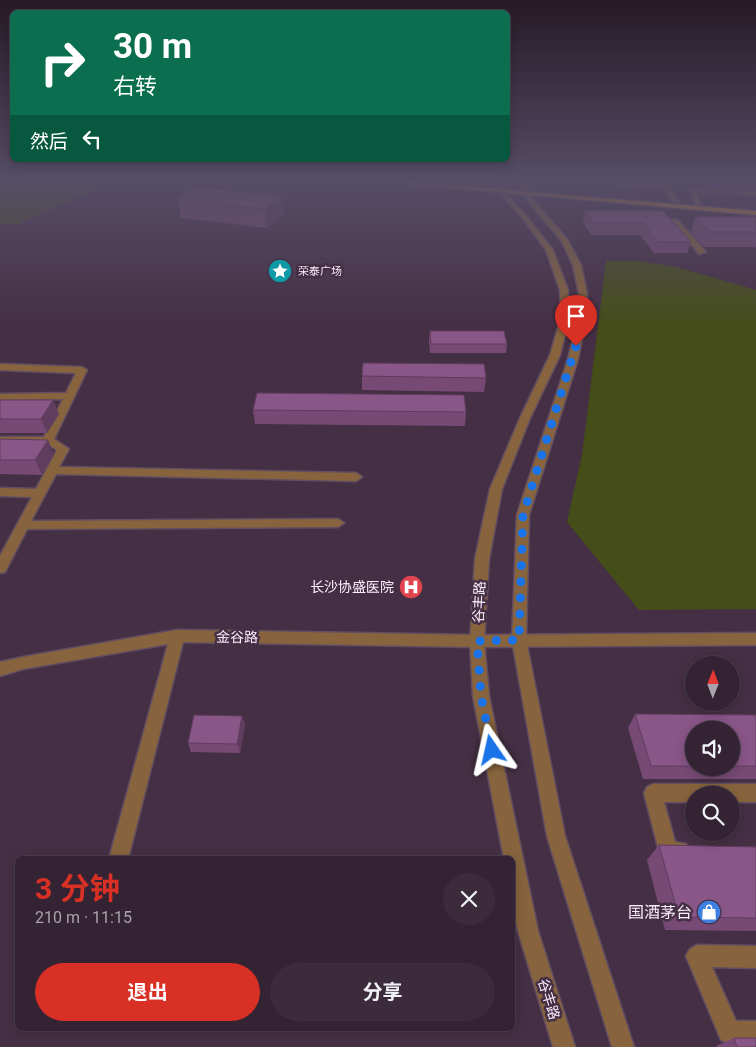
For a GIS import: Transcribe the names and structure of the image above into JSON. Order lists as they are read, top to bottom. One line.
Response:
{"streets":{"street":["谷丰路","金谷路"]},"crossings":[["谷丰路","金谷路"]],"places":{"place":["荣泰广场"],"hospital":["长沙协盛医院"],"shop":["国酒茅台"]},"north":"top","page":{"turn":["30 m","右转"],"then":"然后","heading":["3 分钟","210 m · 11:15"],"buttons":["退出","分享"]}}
